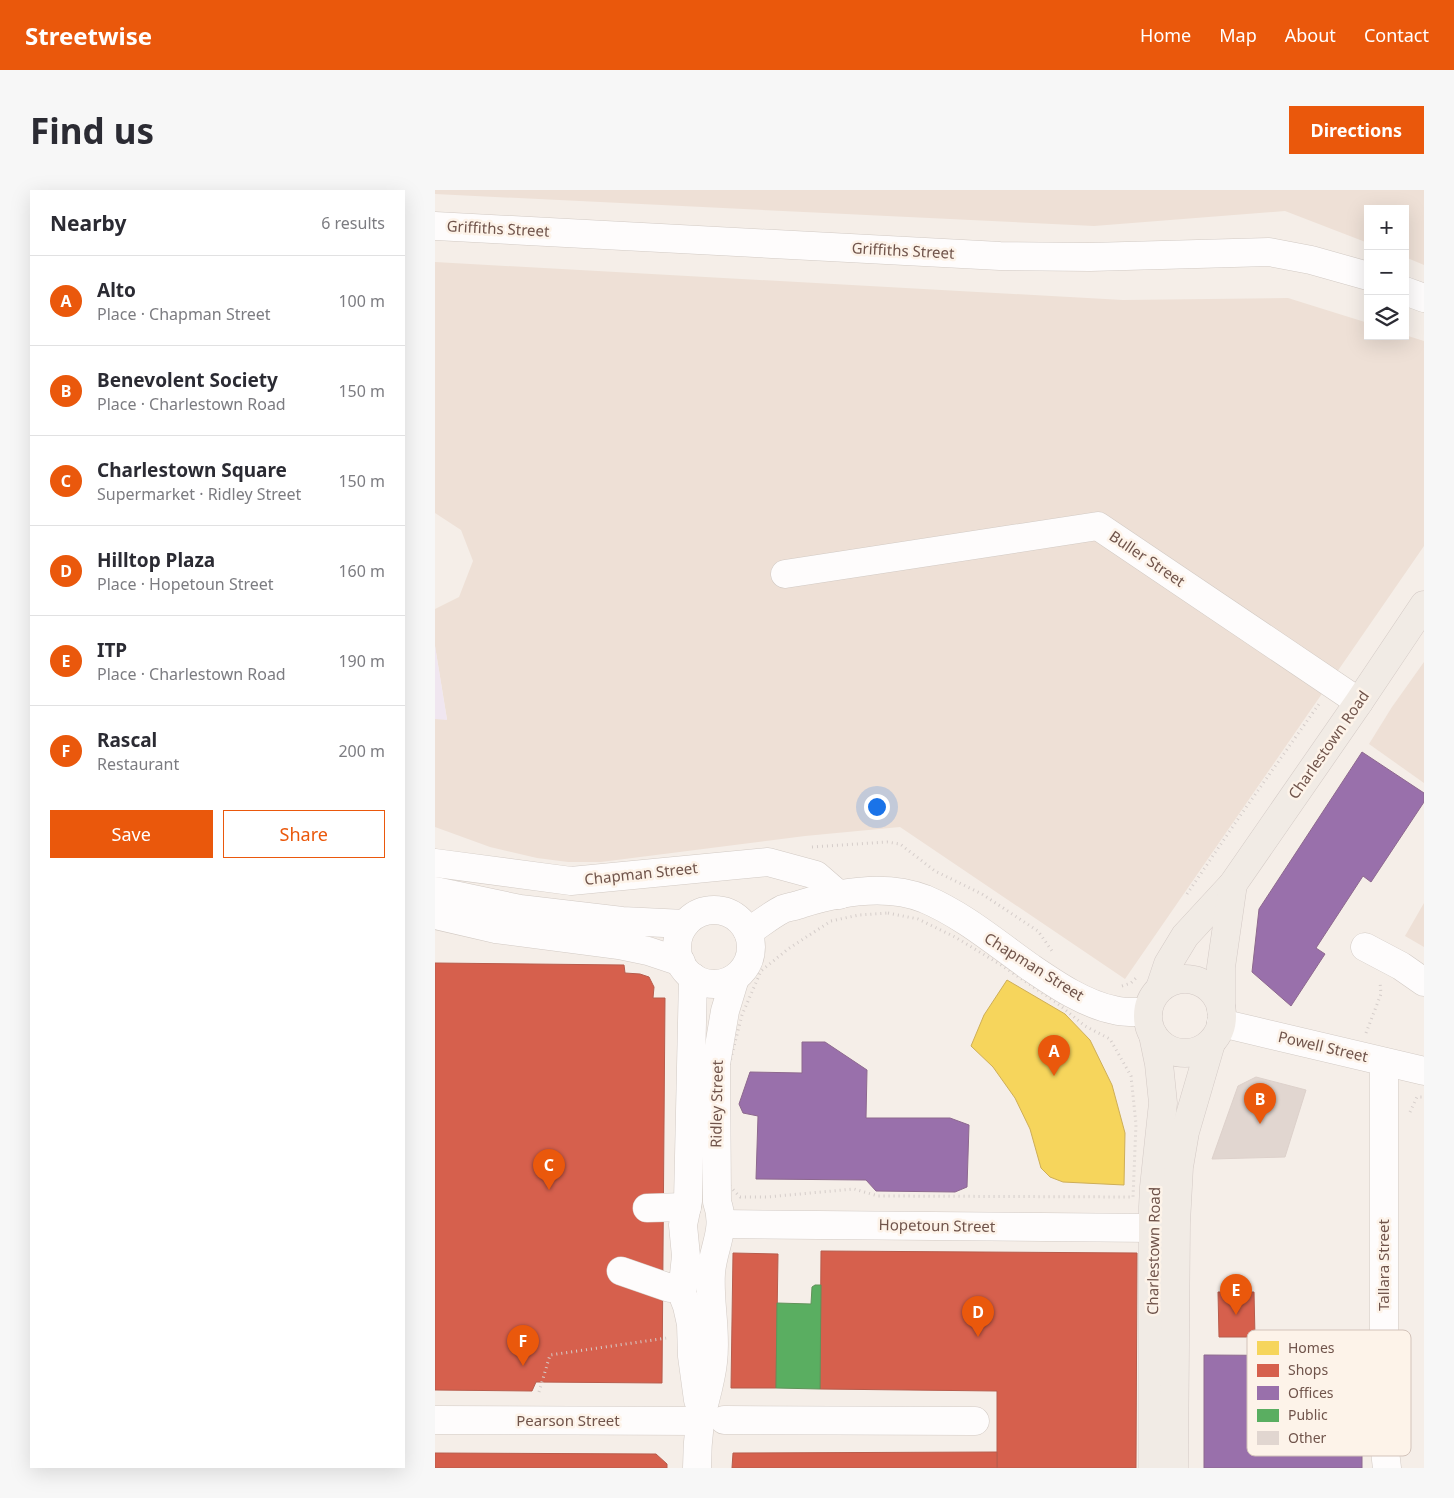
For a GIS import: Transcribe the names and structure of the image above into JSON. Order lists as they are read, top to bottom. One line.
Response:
{"streets":{"main road":["Charlestown Road"],"street":["Griffiths Street","Buller Street","Chapman Street","Powell Street","Ridley Street","Hopetoun Street","Tallara Street","Pearson Street"]},"crossings":[["Buller Street","Charlestown Road"],["Charlestown Road","Chapman Street"],["Charlestown Road","Powell Street"],["Charlestown Road","Hopetoun Street"],["Chapman Street","Powell Street"],["Chapman Street","Ridley Street"],["Powell Street","Tallara Street"],["Ridley Street","Hopetoun Street"],["Ridley Street","Pearson Street"]],"legend":["Homes","Shops","Offices","Public","Other"],"page":{"header":"Streetwise","nav":["Home","Map","About","Contact"],"buttons":["Directions",["Save","Share"]],"title":"Find us","heading":["Nearby","6 results"],"map_buttons":["+","−"],"list":[{"mark":"A","name":"Alto","note":"Place · Chapman Street","value":"100 m"},{"mark":"B","name":"Benevolent Society","note":"Place · Charlestown Road","value":"150 m"},{"mark":"C","name":"Charlestown Square","note":"Supermarket · Ridley Street","value":"150 m"},{"mark":"D","name":"Hilltop Plaza","note":"Place · Hopetoun Street","value":"160 m"},{"mark":"E","name":"ITP","note":"Place · Charlestown Road","value":"190 m"},{"mark":"F","name":"Rascal","note":"Restaurant","value":"200 m"}],"pins":["A","B","C","E","D","F"]}}
